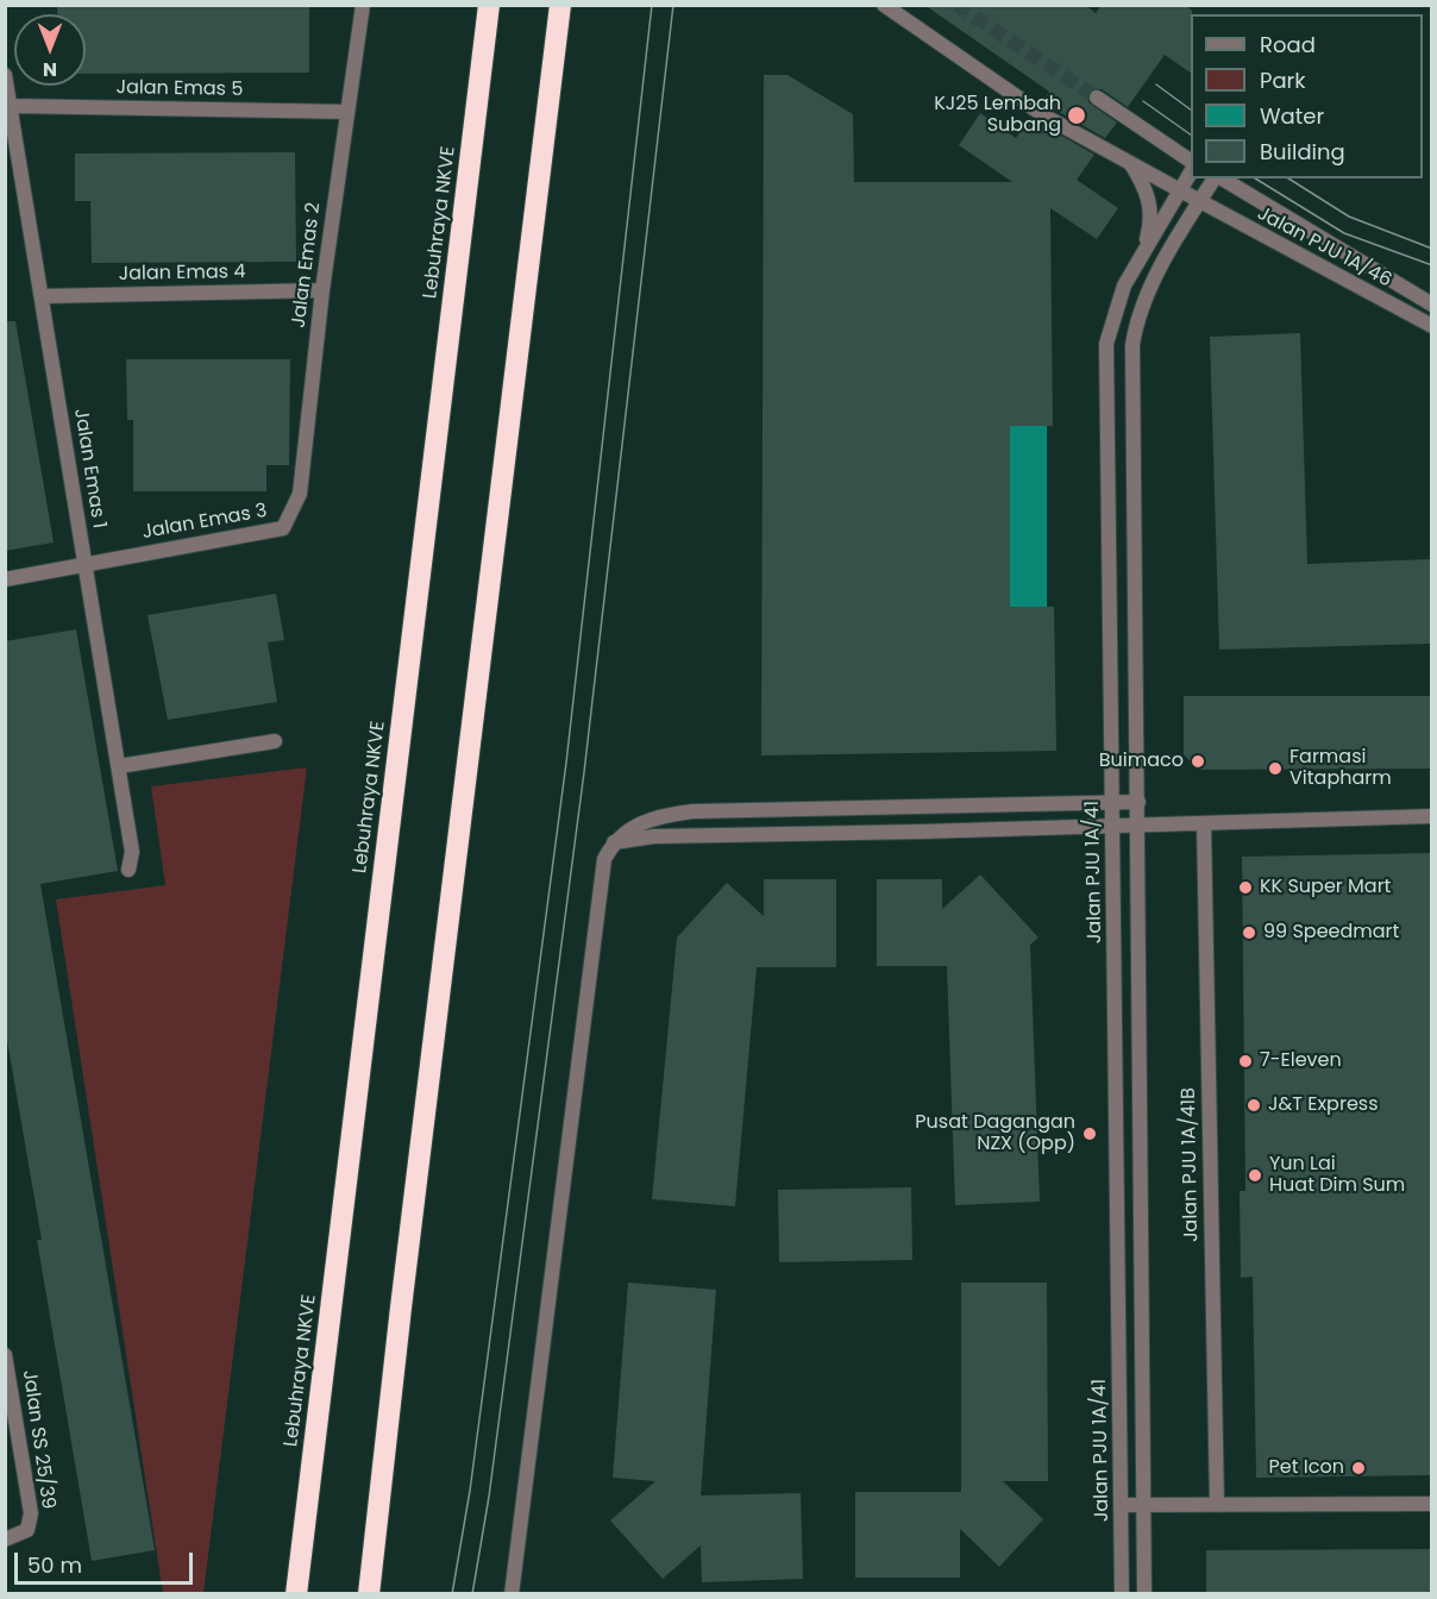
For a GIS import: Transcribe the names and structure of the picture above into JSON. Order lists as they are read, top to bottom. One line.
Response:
{"streets":{"highway":["Lebuhraya NKVE"],"street":["Jalan Emas 5","Jalan PJU 1A/46","Jalan Emas 2","Jalan Emas 4","Jalan Emas 1","Jalan Emas 3","Jalan PJU 1A/41","Jalan PJU 1A/41B","Jalan SS 25/39"]},"crossings":[["Jalan Emas 5","Jalan Emas 2"],["Jalan Emas 5","Jalan Emas 1"],["Jalan PJU 1A/46","Jalan PJU 1A/41"],["Jalan Emas 2","Jalan Emas 4"],["Jalan Emas 2","Jalan Emas 3"],["Jalan Emas 4","Jalan Emas 1"],["Jalan Emas 1","Jalan Emas 3"]],"places":["KJ25 Lembah Subang","Buimaco","Farmasi Vitapharm","KK Super Mart","99 Speedmart","7-Eleven","J&T Express","Pusat Dagangan NZX (Opp)","Yun Lai Huat Dim Sum","Pet Icon"],"legend":["Road","Park","Water","Building"],"scale_bar":"50 m","north":"bottom"}
